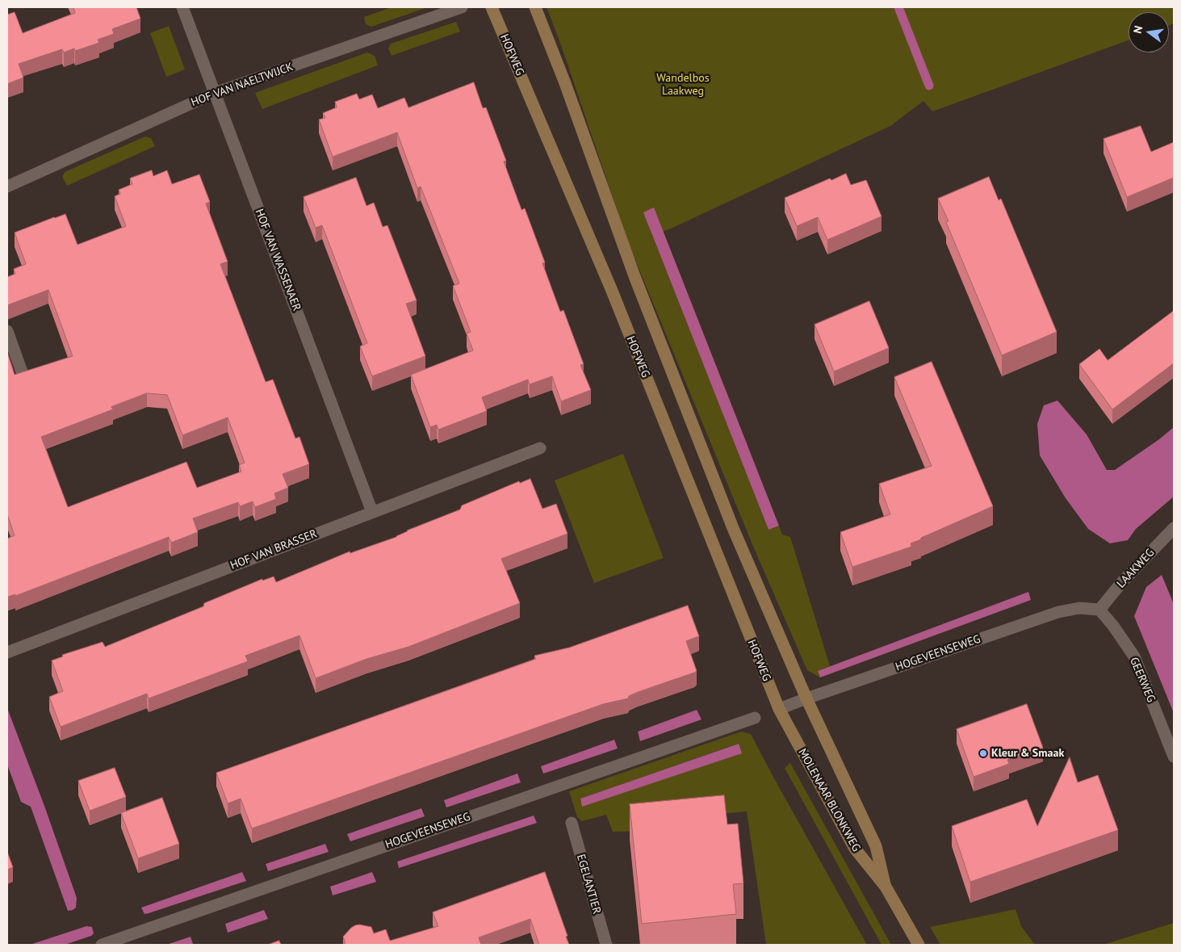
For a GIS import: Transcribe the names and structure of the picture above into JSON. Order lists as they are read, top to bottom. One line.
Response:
{"streets":{"main road":["HOFWEG","MOLENAAR BLONKWEG"],"street":["HOF VAN NAELTWIJCK","HOF VAN WASSENAER","HOF VAN BRASSER","LAAKWEG","HOGEVEENSEWEG","GEERWEG","EGELANTIER"]},"crossings":[["HOFWEG","HOGEVEENSEWEG"],["HOFWEG","MOLENAAR BLONKWEG"],["HOF VAN NAELTWIJCK","HOF VAN WASSENAER"],["HOF VAN WASSENAER","HOF VAN BRASSER"],["LAAKWEG","HOGEVEENSEWEG"],["LAAKWEG","GEERWEG"],["HOGEVEENSEWEG","GEERWEG"],["HOGEVEENSEWEG","MOLENAAR BLONKWEG"]],"parks":["Wandelbos Laakweg"],"places":["Kleur & Smaak"],"north":"left"}
